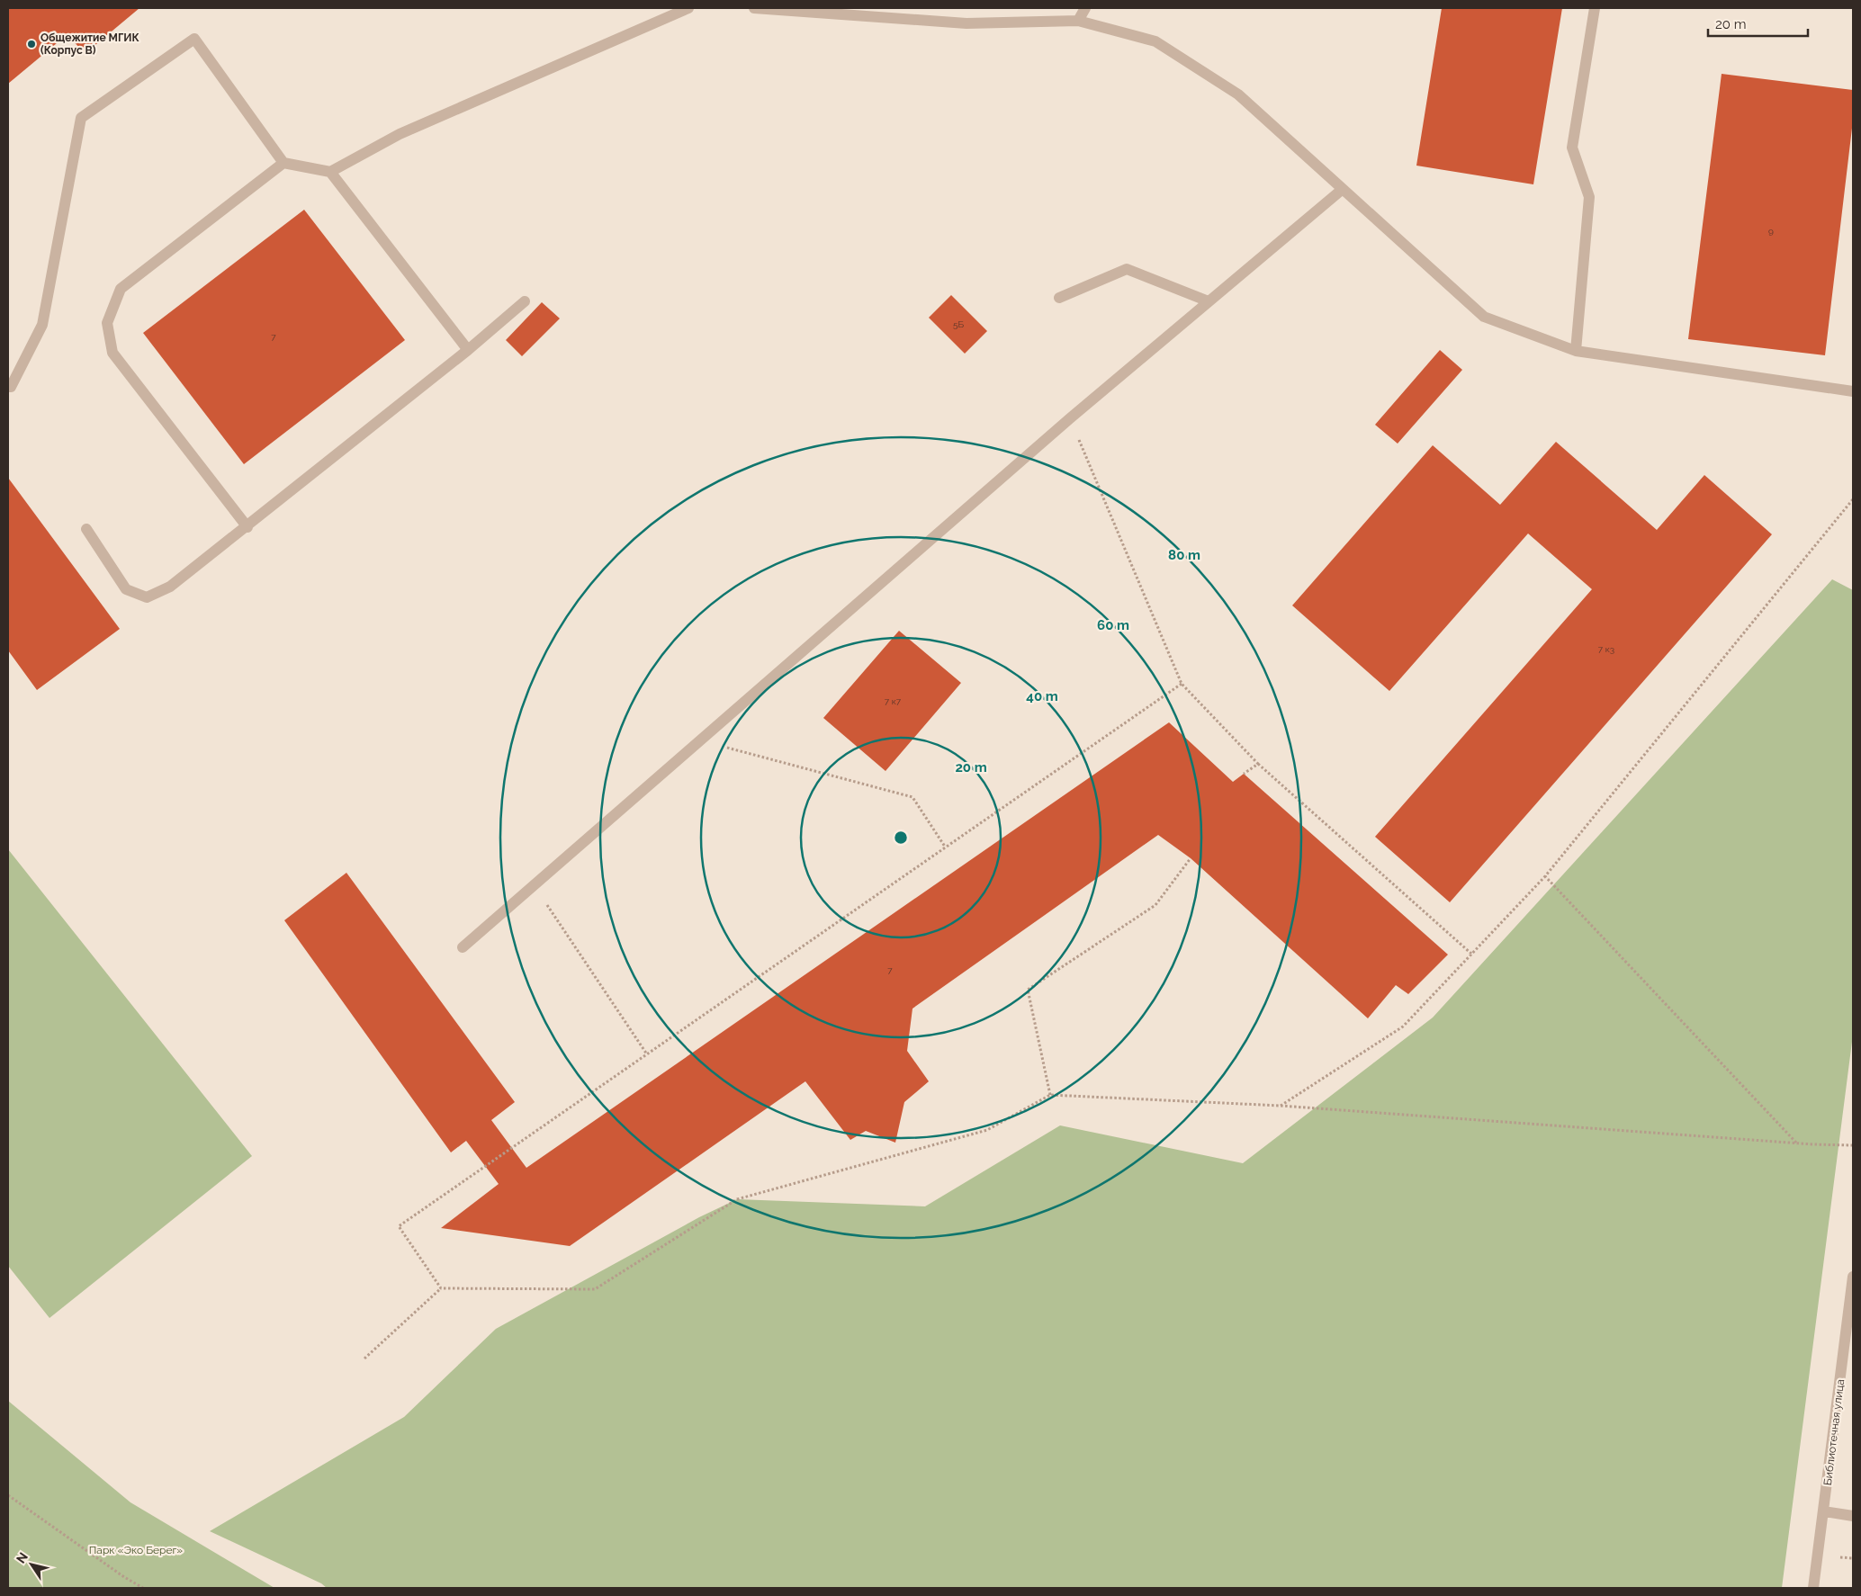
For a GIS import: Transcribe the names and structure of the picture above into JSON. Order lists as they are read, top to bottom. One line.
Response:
{"streets":{"street":["Библиотечная улица"]},"parks":["Парк «Эко Берег»"],"places":["Общежитие МГИК (Корпус В)"],"house_numbers":["9","5Б","7","7 к3","7 к7","7"],"scale_bar":"20 m","north":"top left","rings":["80 m","60 m","40 m","20 m"]}
